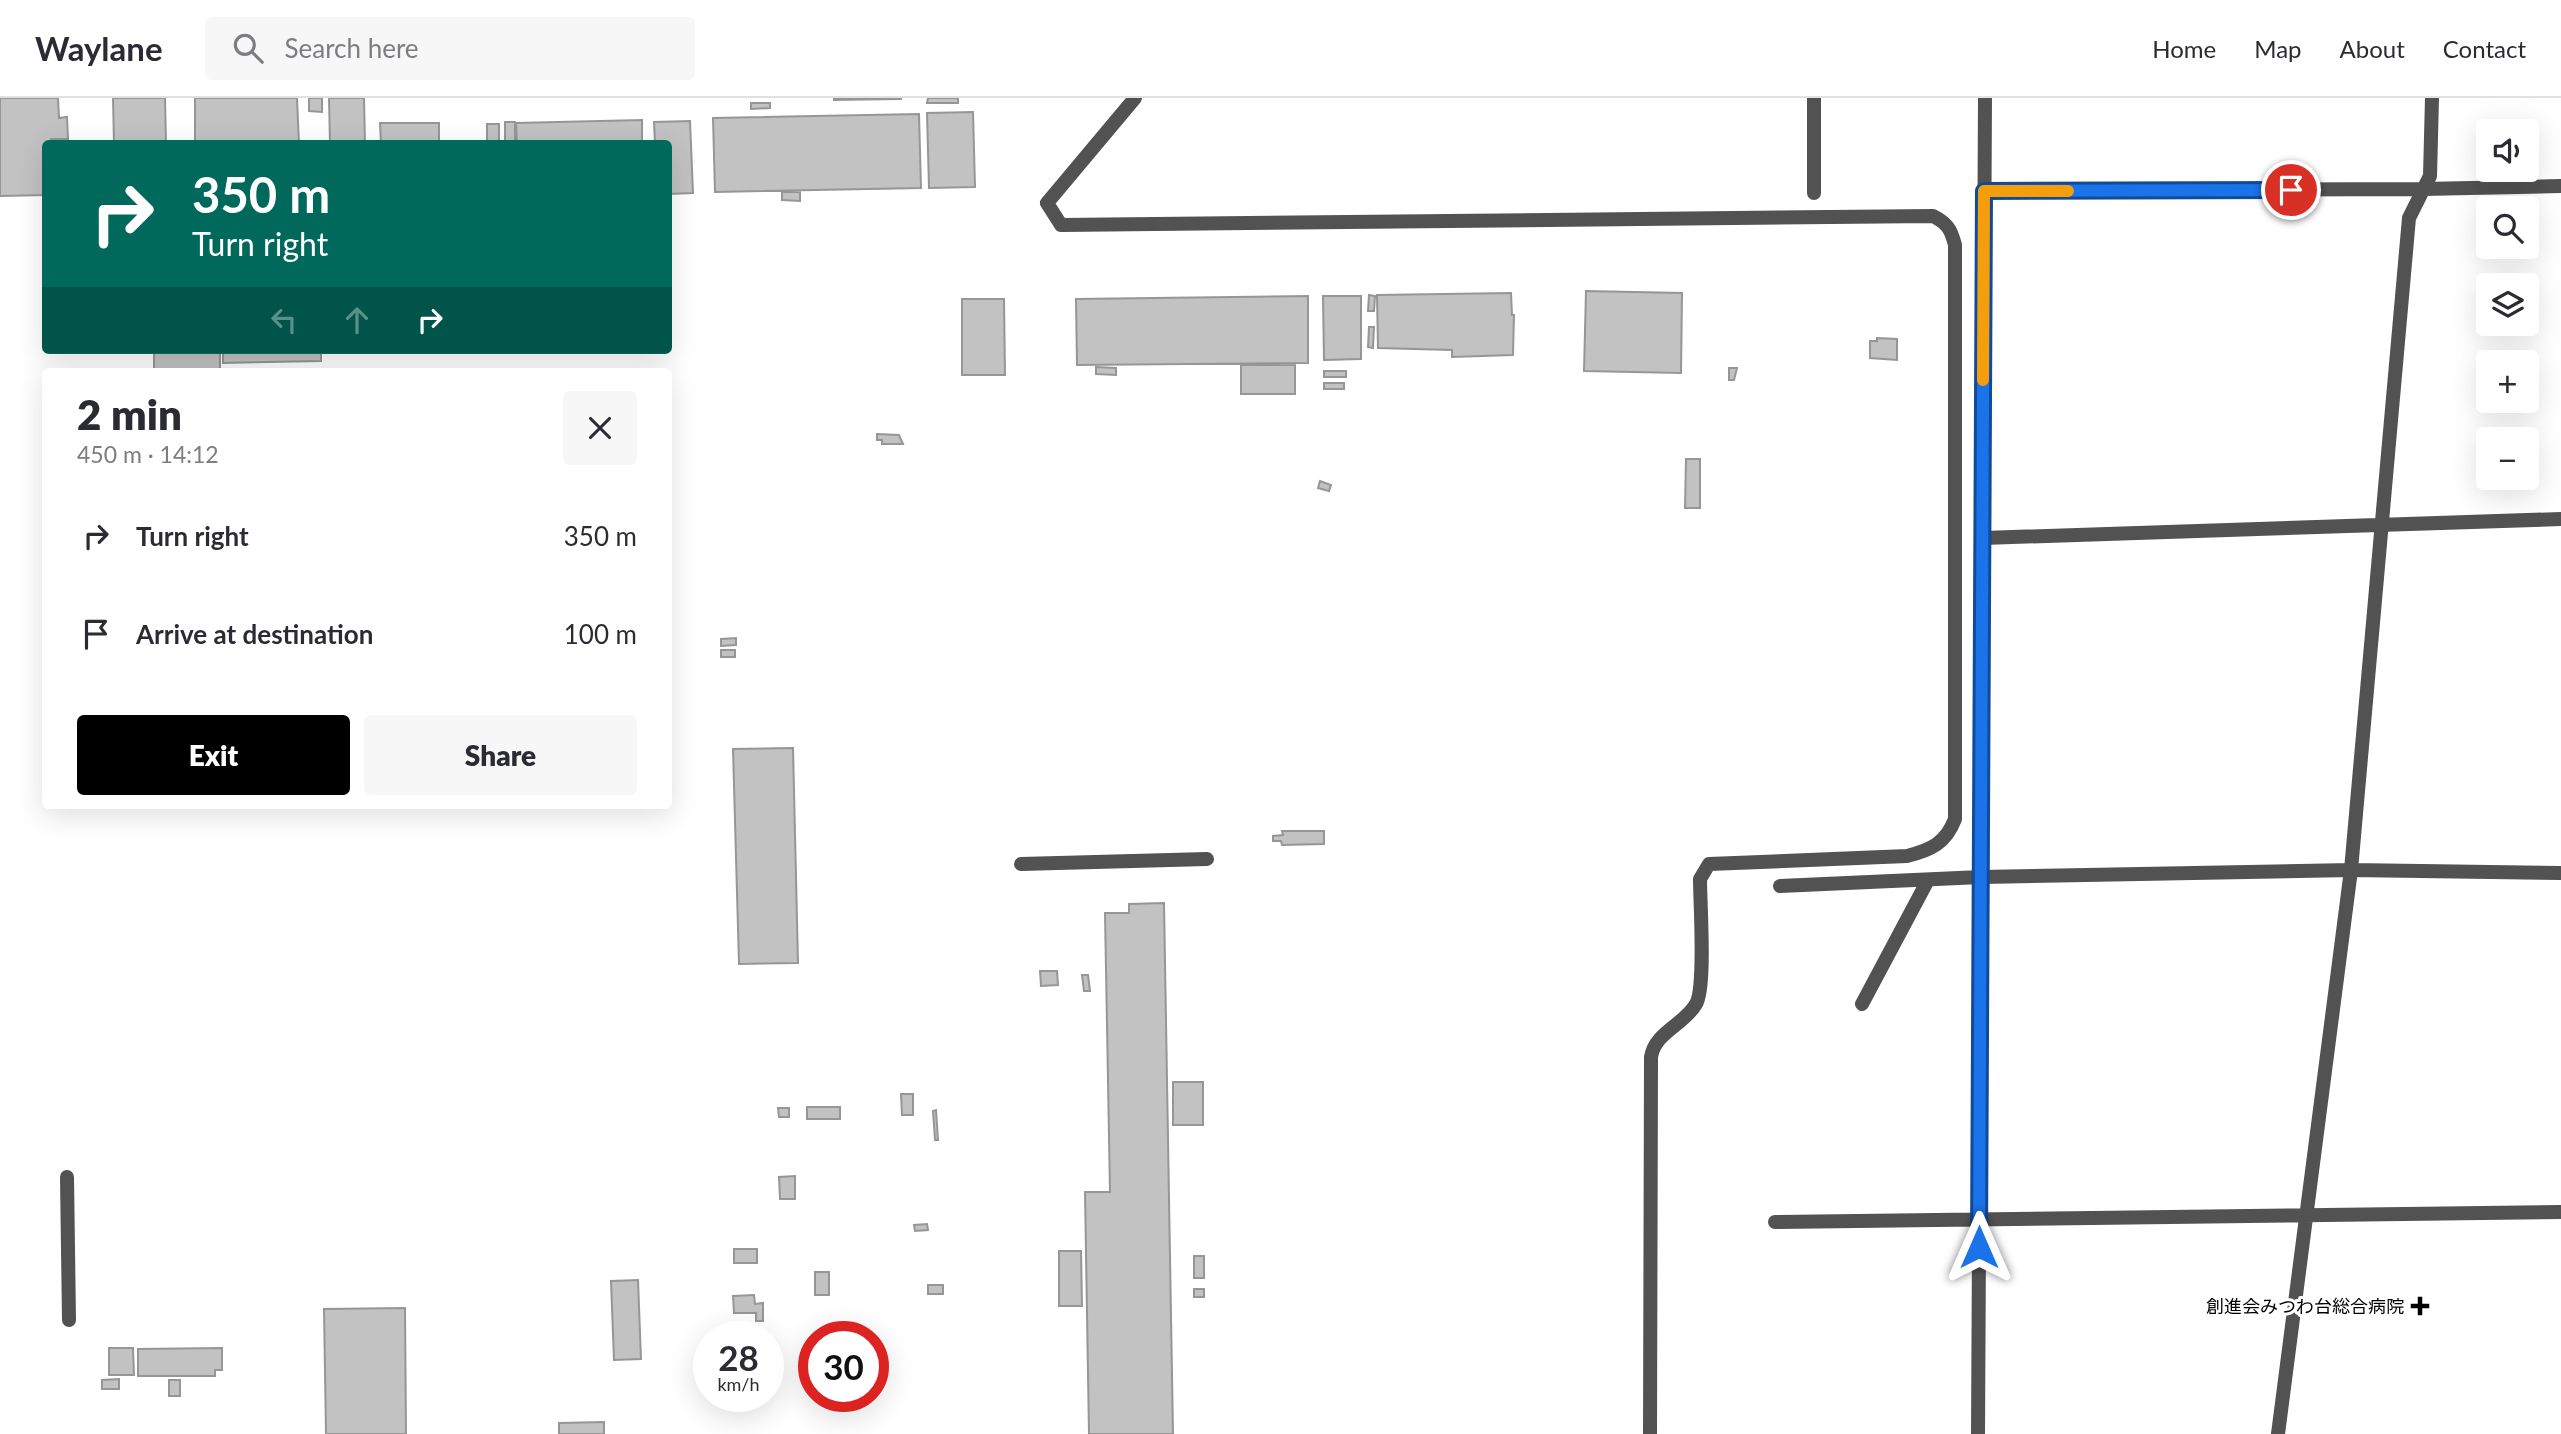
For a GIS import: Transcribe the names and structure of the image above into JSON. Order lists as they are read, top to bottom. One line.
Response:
{"places":{"health":["創進会みつわ台総合病院"]},"page":{"header":"Waylane","search":"Search here","nav":["Home","Map","About","Contact"],"map_buttons":["+","−"],"turn":["350 m","Turn right"],"heading":["2 min","450 m · 14:12"],"list":[{"name":"Turn right","value":"350 m"},{"name":"Arrive at destination","value":"100 m"}],"buttons":["Exit","Share"],"speed":"28 km/h","limit":"30"}}
